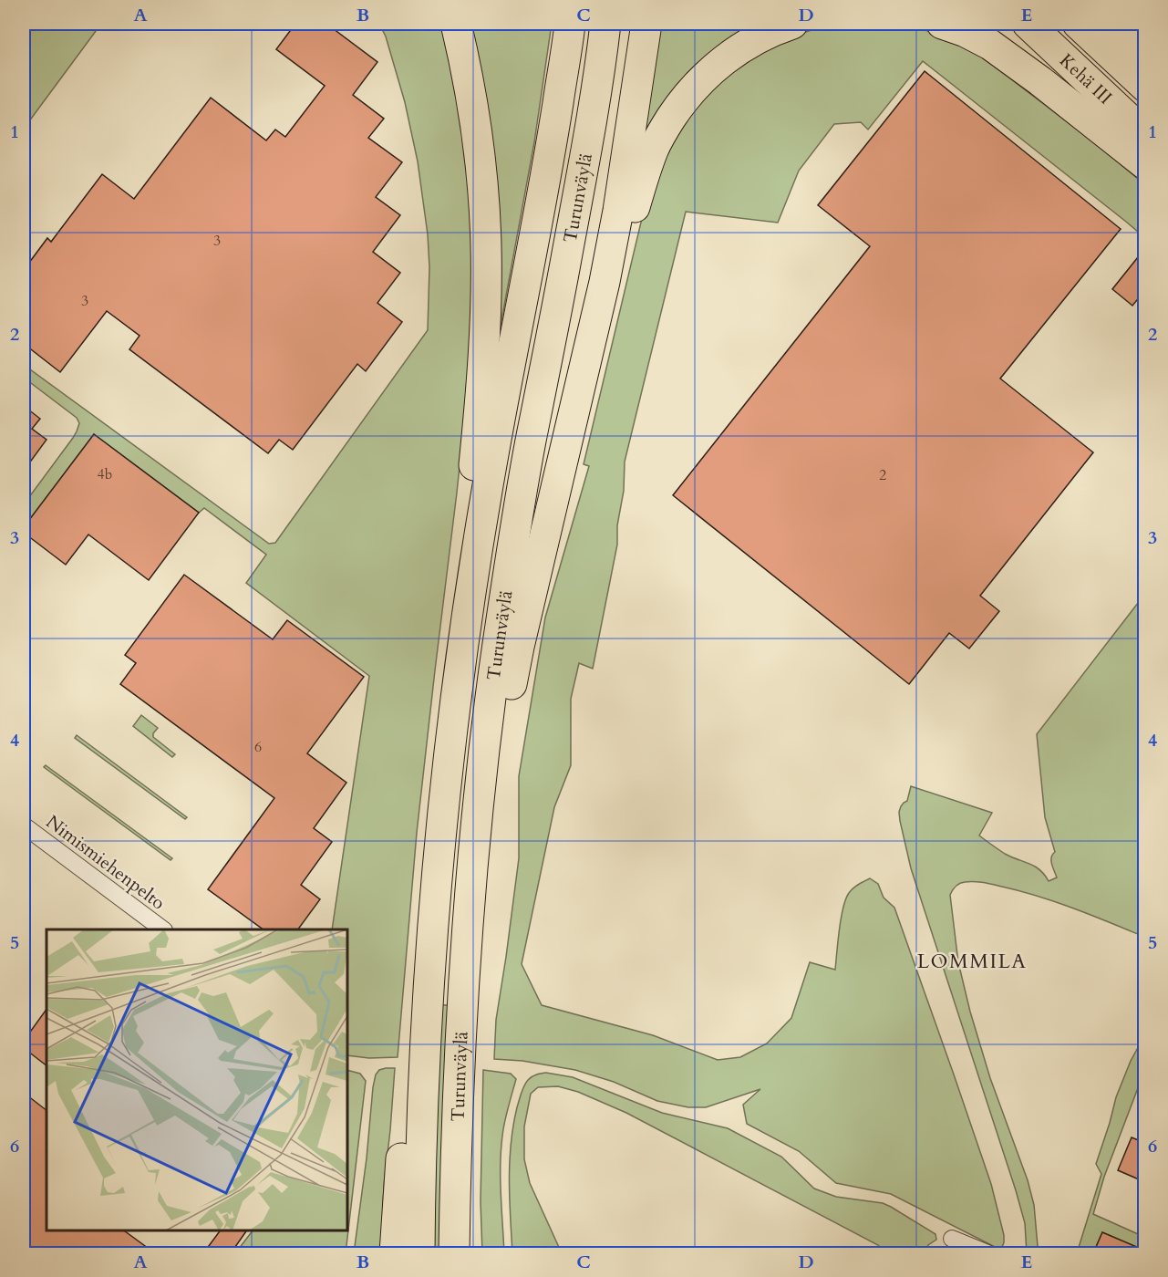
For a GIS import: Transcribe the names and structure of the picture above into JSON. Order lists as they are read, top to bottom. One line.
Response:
{"streets":{"highway":["Kehä III","Turunväylä"],"street":["Nimismiehenpelto"]},"districts":["LOMMILA"],"house_numbers":["3","3","4b","2","6"],"grid":{"columns":["A","B","C","D","E"],"rows":["1","2","3","4","5","6"]}}
